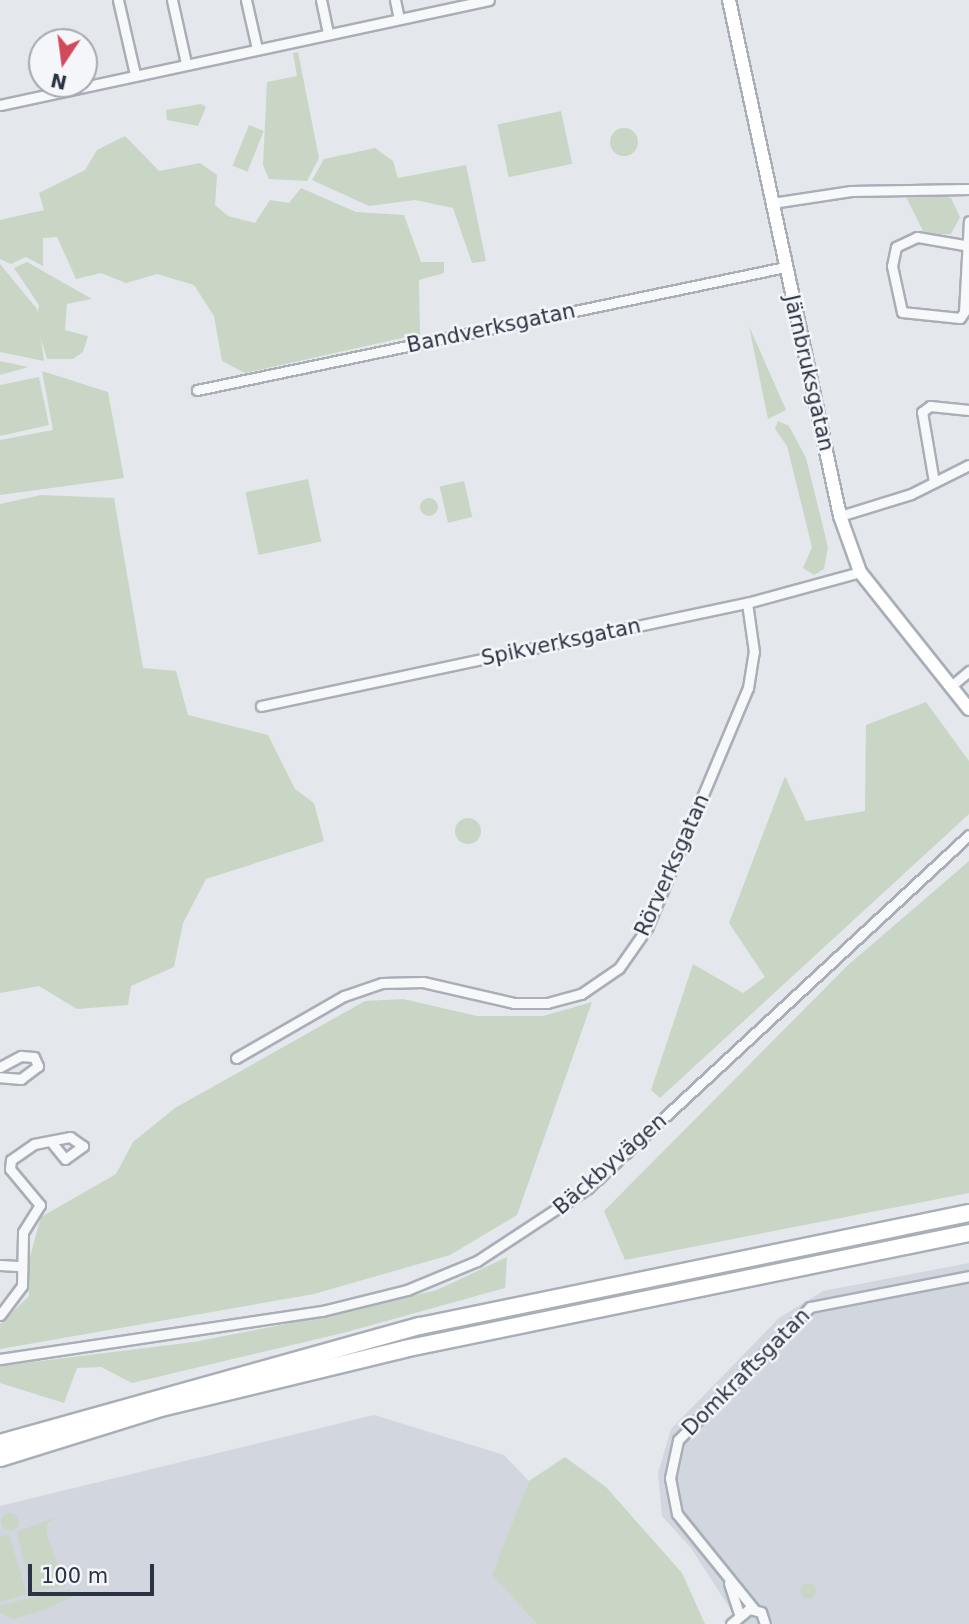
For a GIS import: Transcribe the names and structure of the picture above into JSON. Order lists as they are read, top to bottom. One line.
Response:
{"streets":{"street":["Bandverksgatan","Järnbruksgatan","Spikverksgatan","Rörverksgatan","Bäckbyvägen","Domkraftsgatan"]},"crossings":[["Bandverksgatan","Järnbruksgatan"],["Järnbruksgatan","Spikverksgatan"],["Spikverksgatan","Rörverksgatan"]],"scale_bar":"100 m","north":"bottom"}
